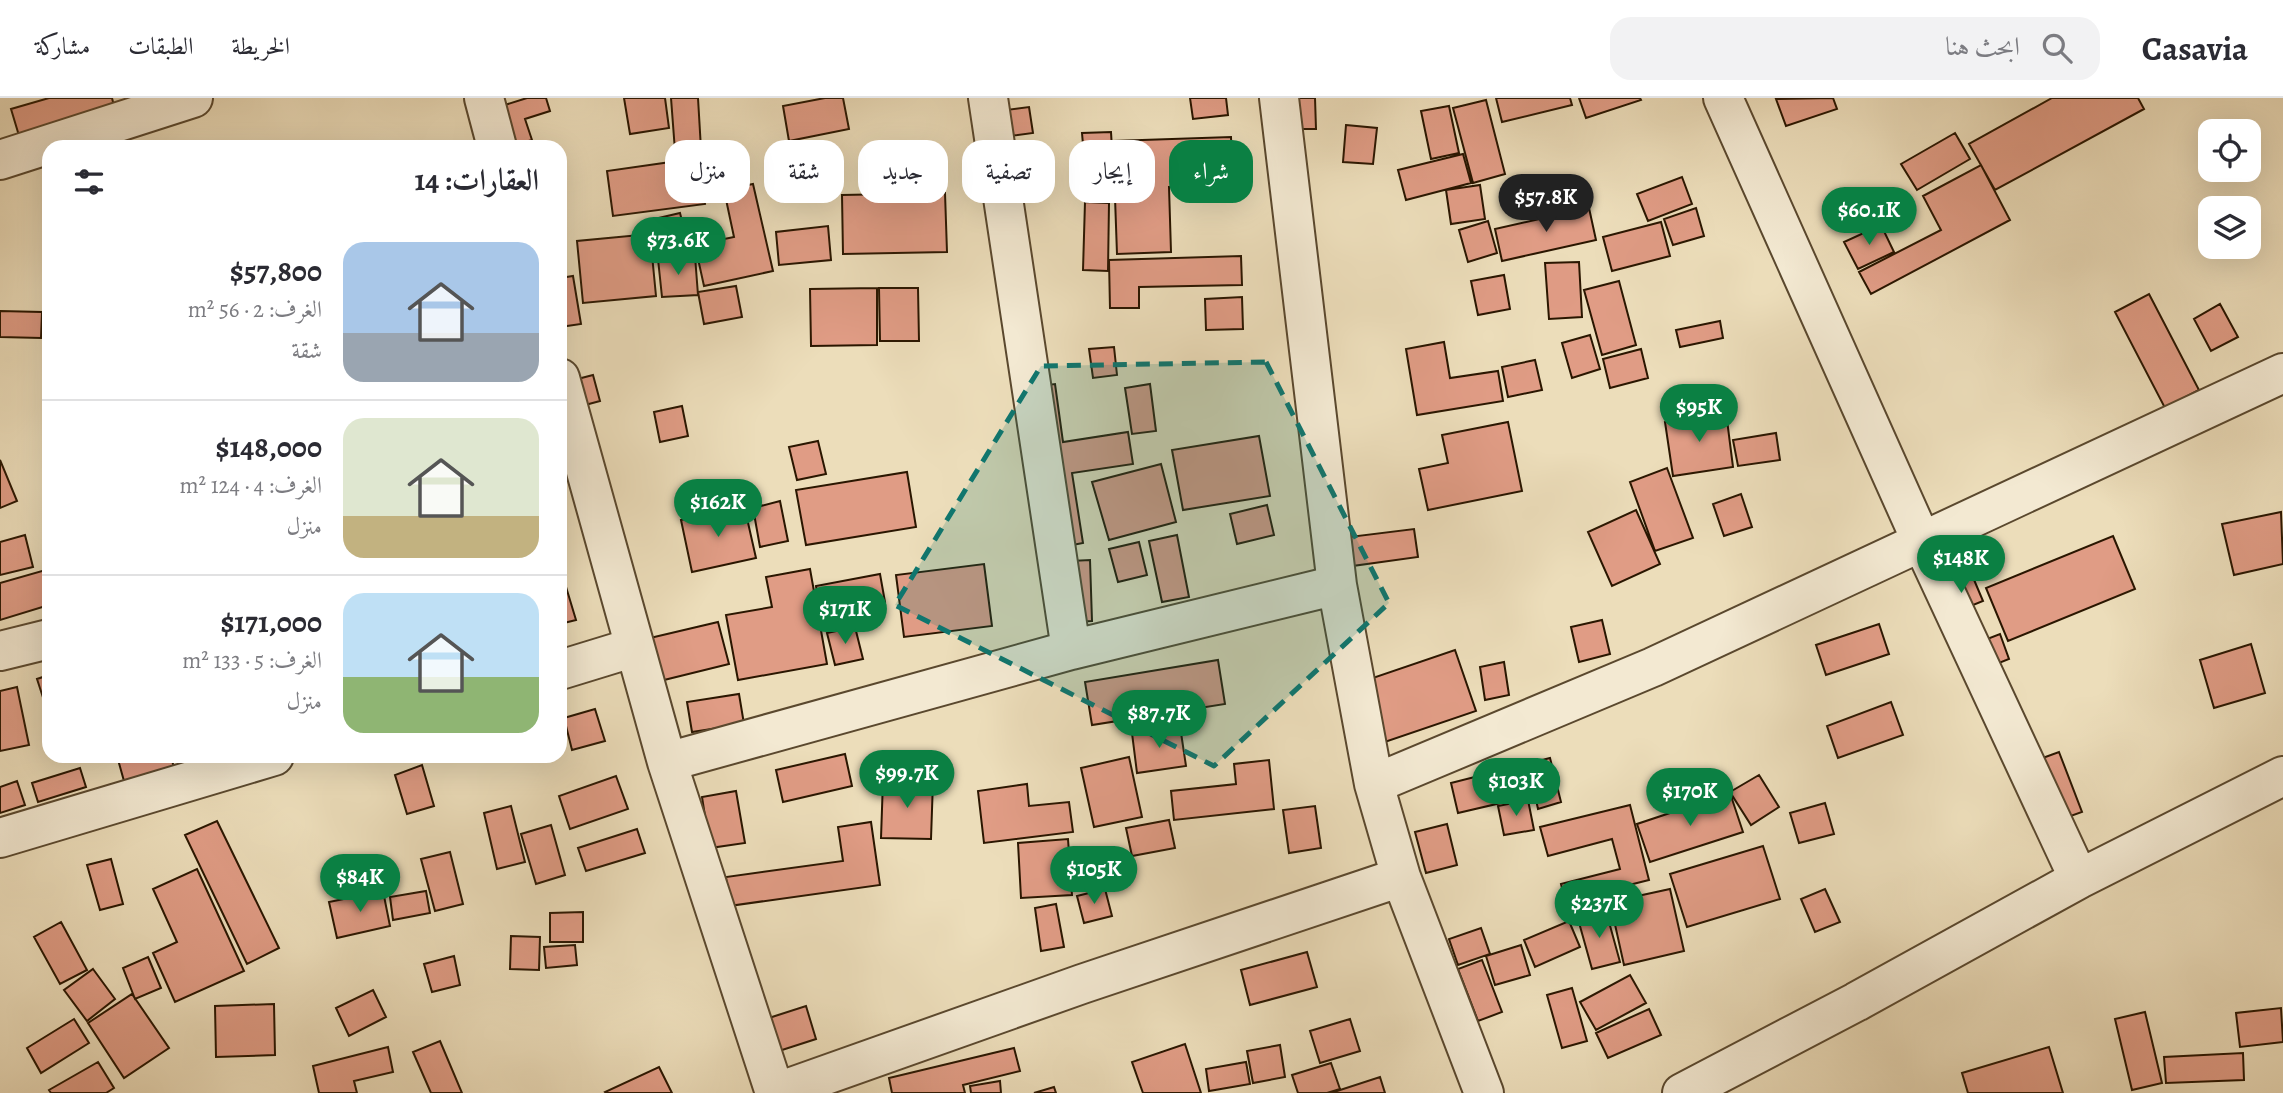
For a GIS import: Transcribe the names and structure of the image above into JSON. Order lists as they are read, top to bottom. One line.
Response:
{"page":{"header":"Casavia","search":"ابحث هنا","nav":["الخريطة","الطبقات","مشاركة"],"chip":["شراء","إيجار","تصفية","جديد","شقة","منزل"],"heading":"العقارات: 14","price":["$57.8K","$60.1K","$73.6K","$95K","$162K","$148K","$171K","$87.7K","$99.7K","$103K","$170K","$105K","$84K","$237K"],"list":[{"name":"$57,800","note":"الغرف: 2 · 56 m² · شقة"},{"name":"$148,000","note":"الغرف: 4 · 124 m² · منزل"},{"name":"$171,000","note":"الغرف: 5 · 133 m² · منزل"}]}}
